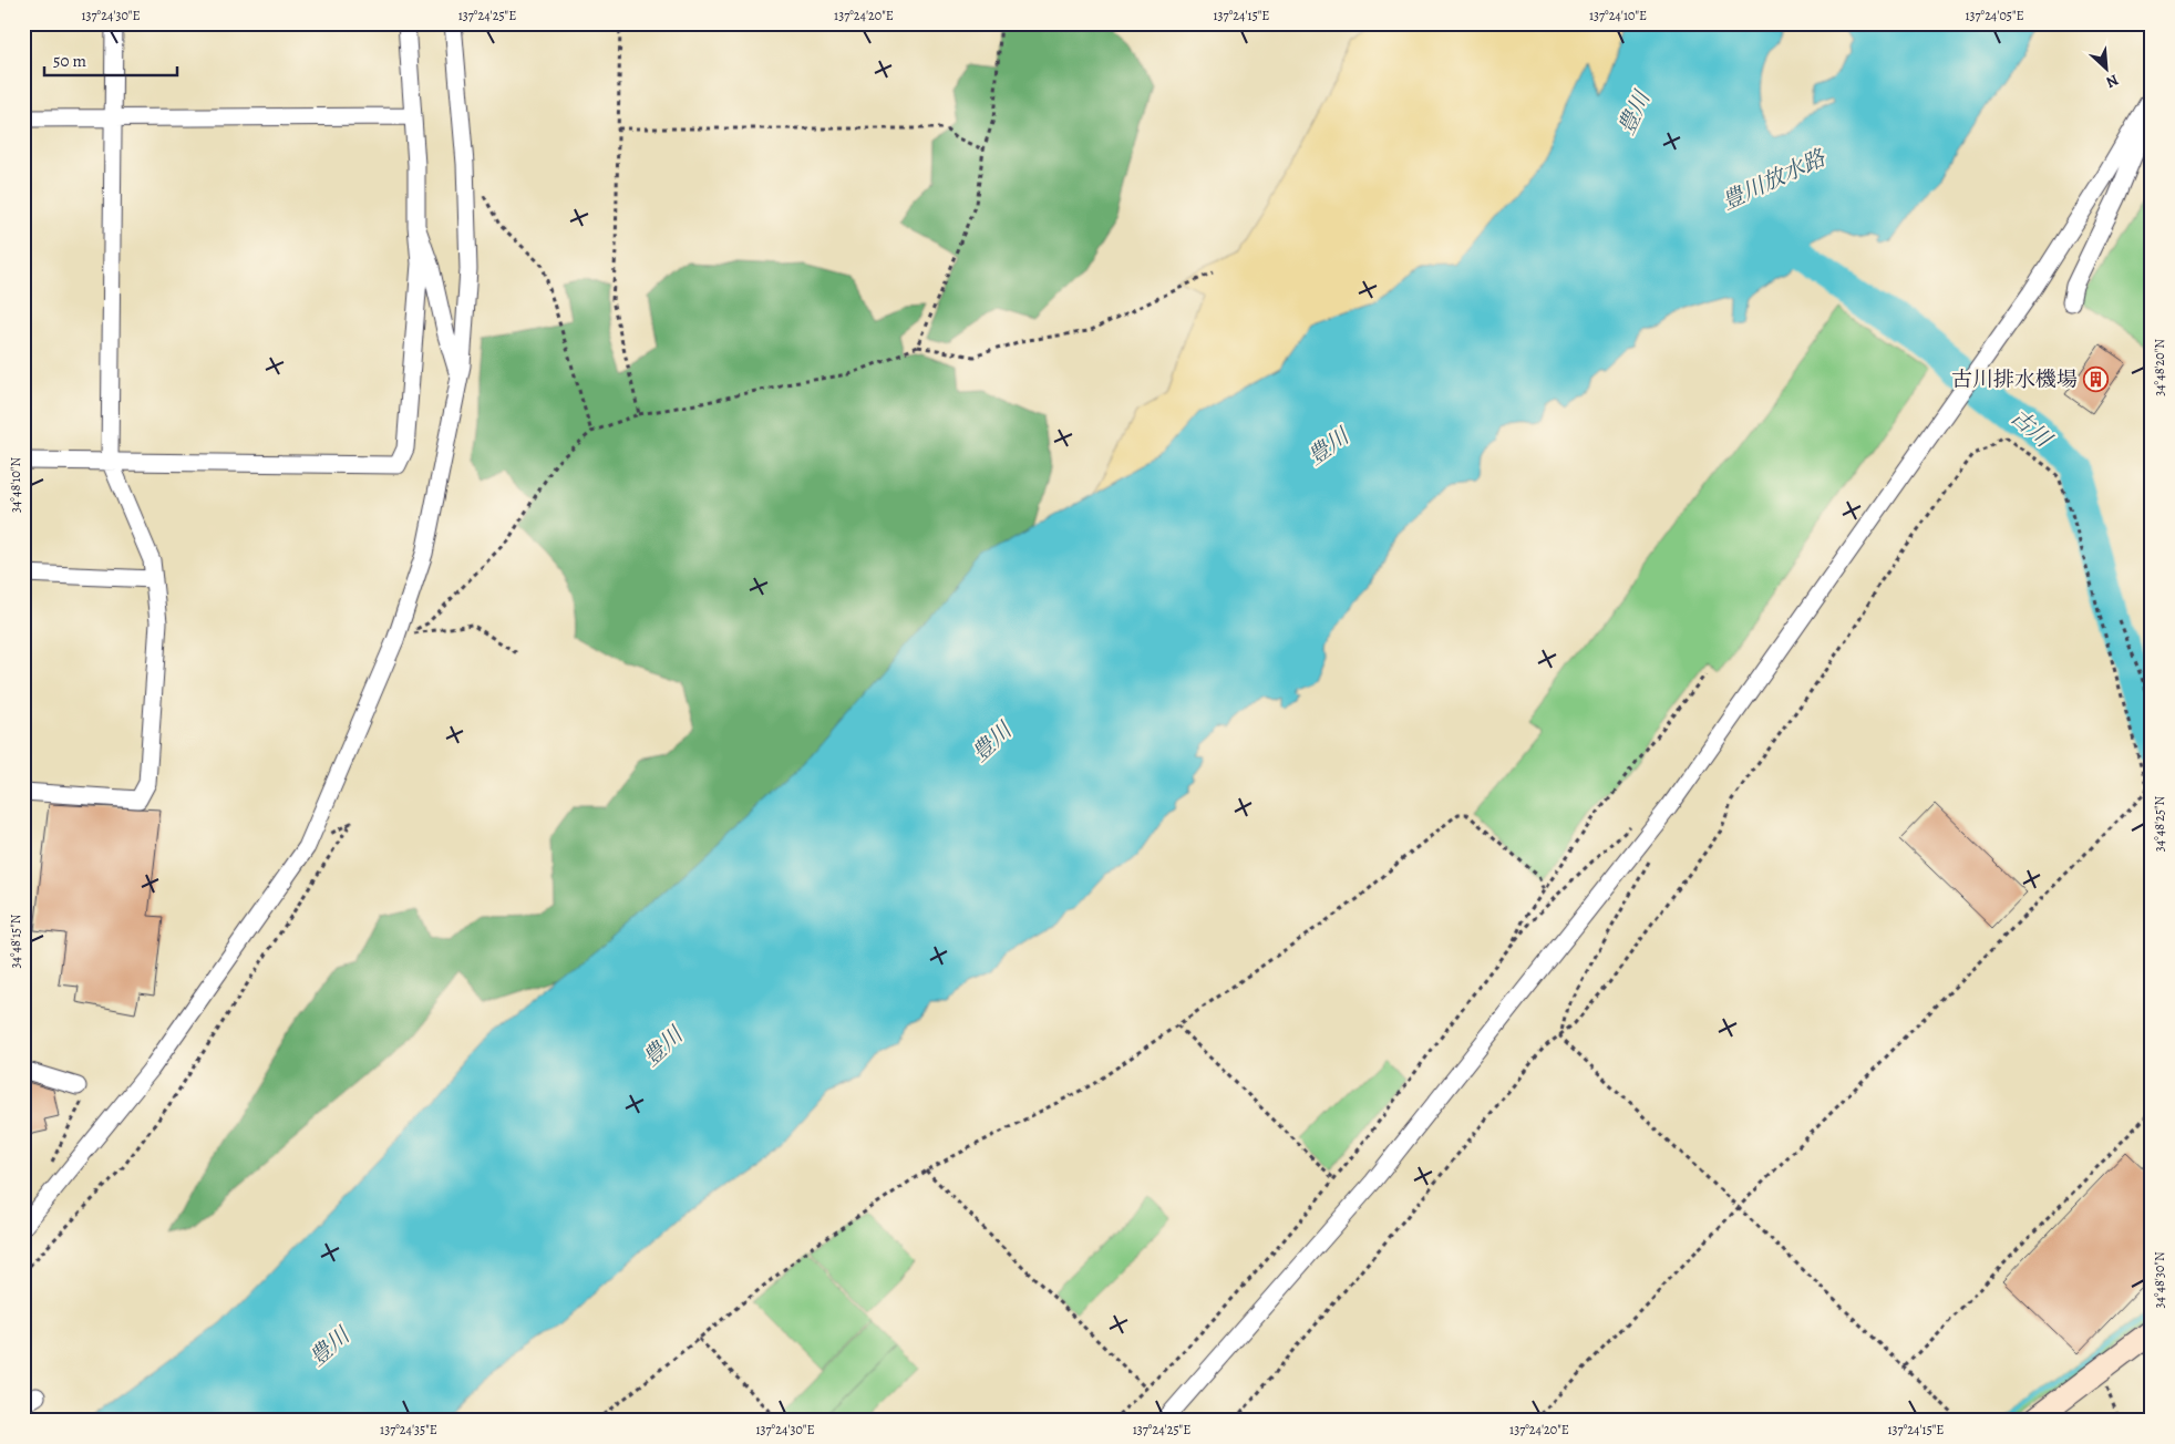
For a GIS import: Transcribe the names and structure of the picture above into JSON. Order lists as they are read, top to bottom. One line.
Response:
{"water":["豊川","豊川放水路","古川"],"places":{"building":["古川排水機場"]},"scale_bar":"50 m","north":"bottom right","coordinates":["137°24'30\"E","137°24'25\"E","137°24'20\"E","137°24'15\"E","137°24'10\"E","137°24'05\"E","34°48'20\"N","34°48'10\"N","34°48'25\"N","34°48'15\"N","34°48'30\"N","137°24'35\"E"]}
